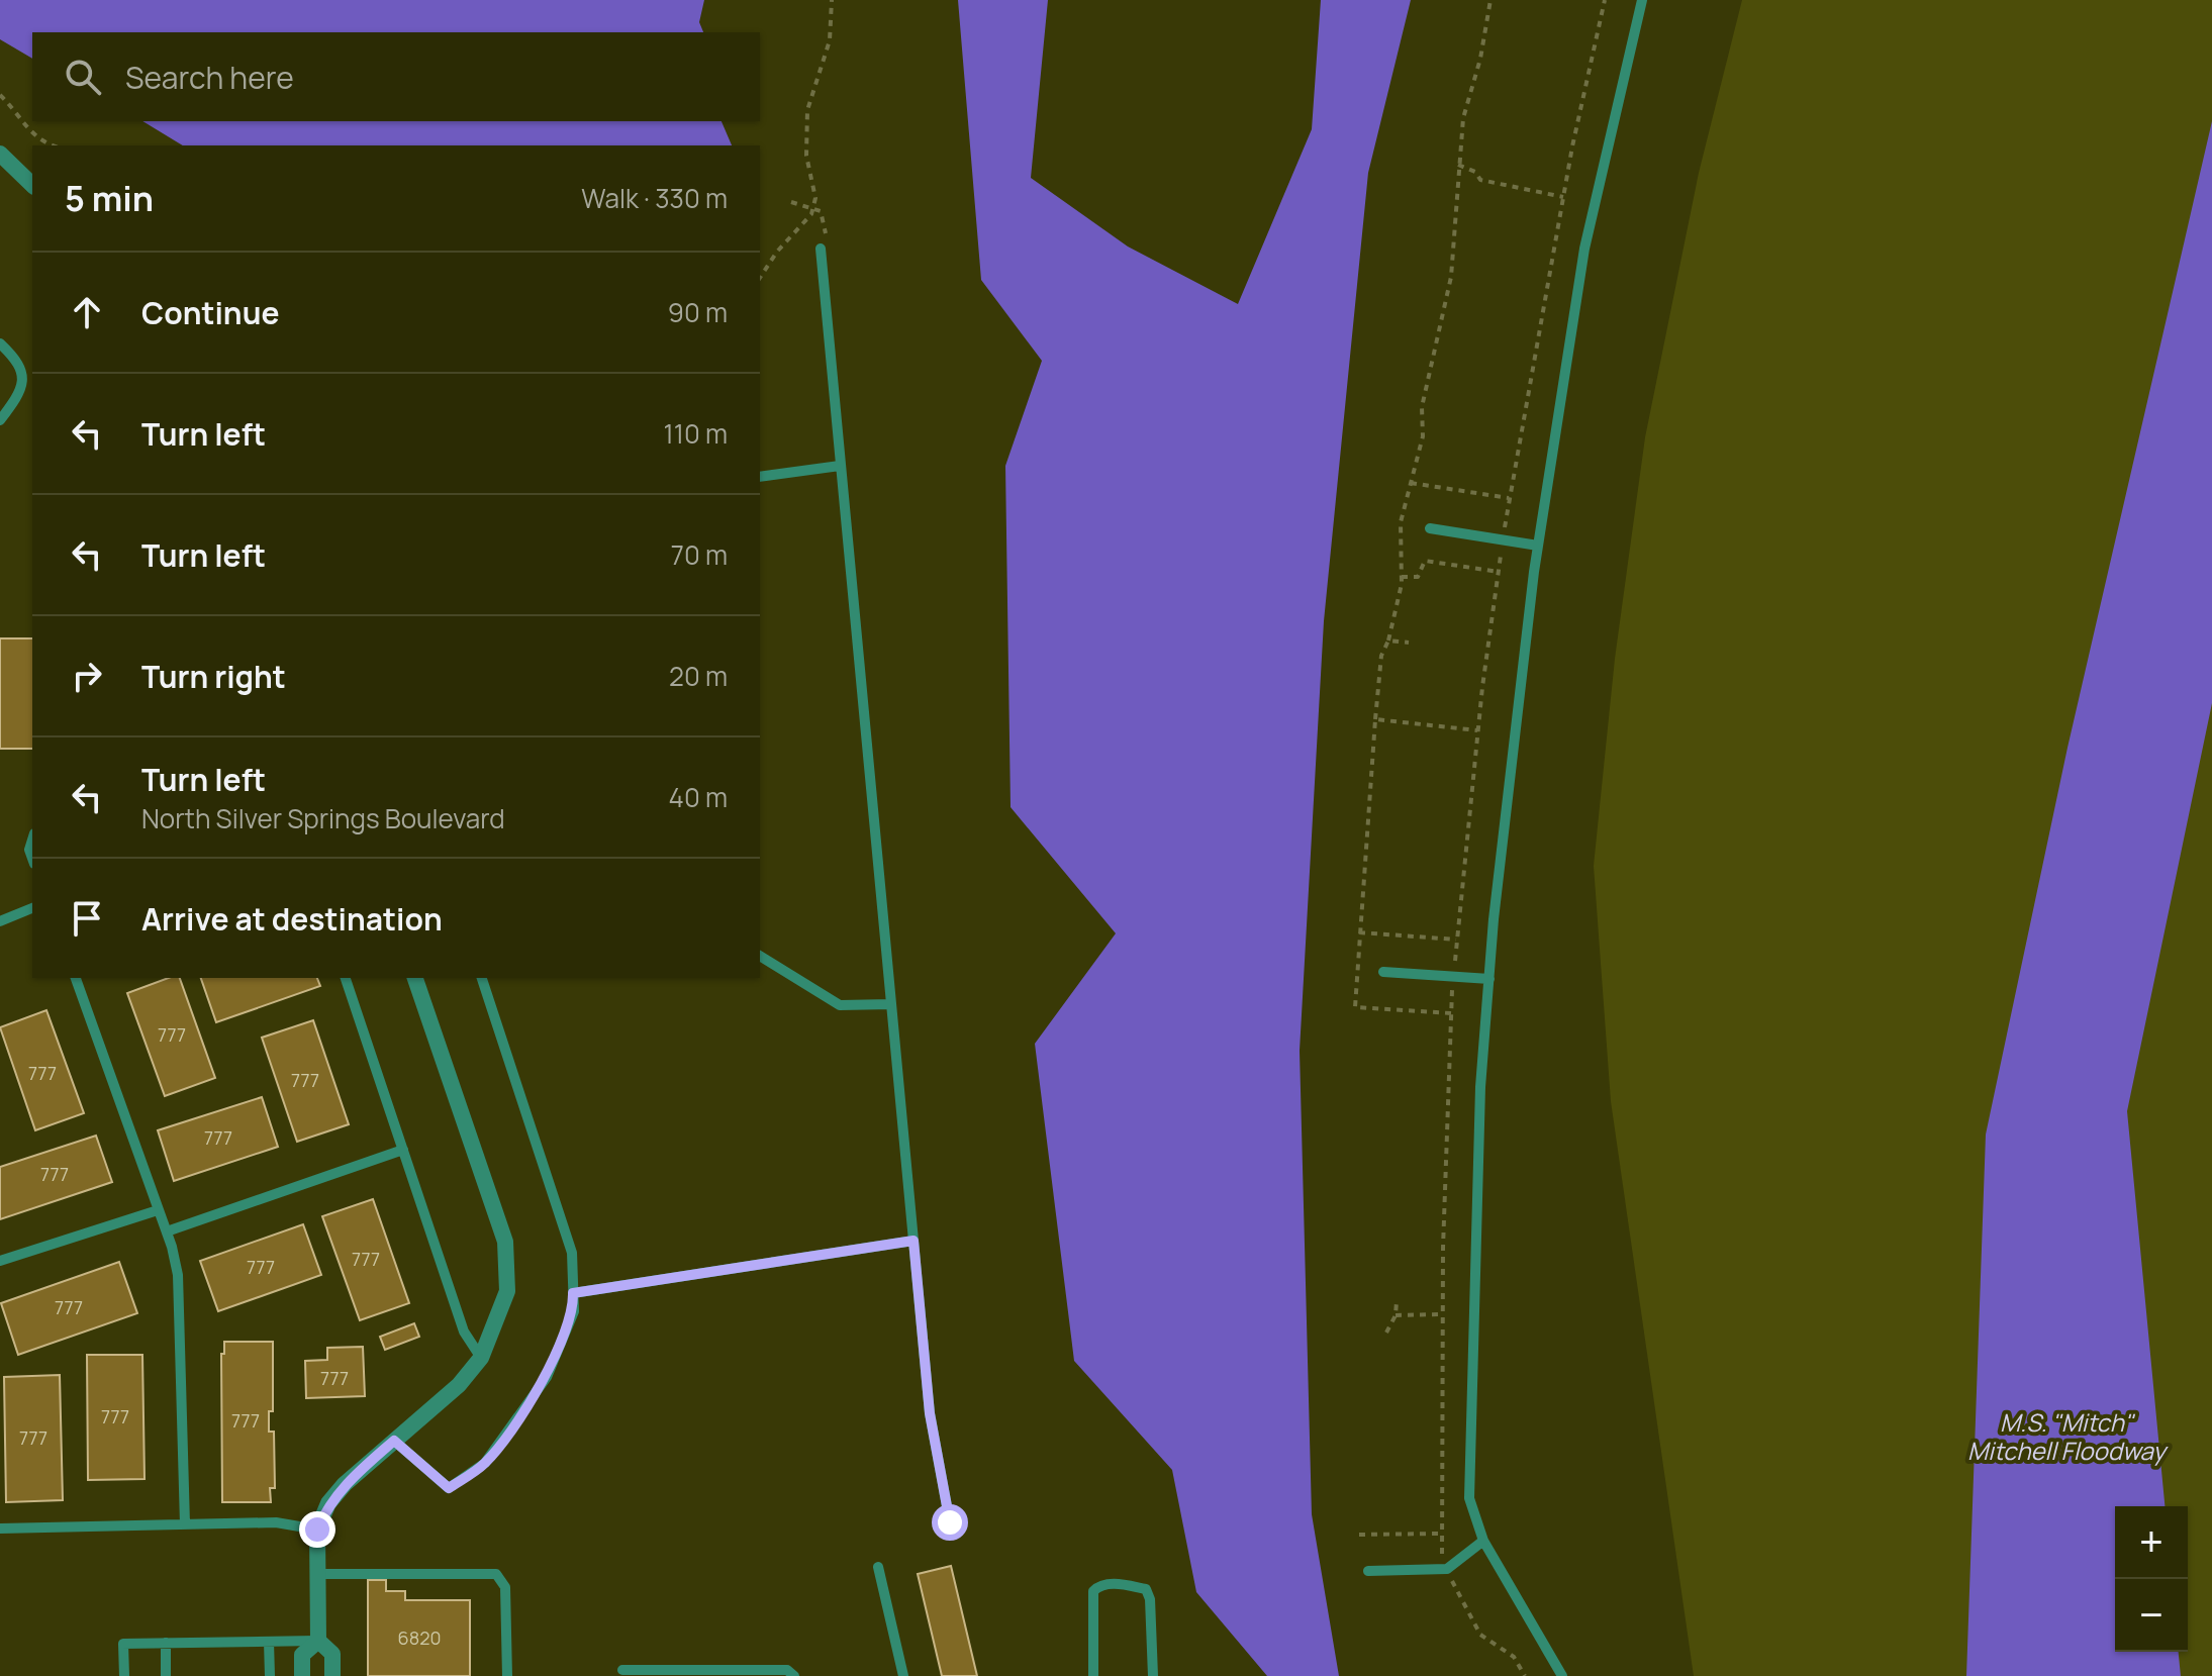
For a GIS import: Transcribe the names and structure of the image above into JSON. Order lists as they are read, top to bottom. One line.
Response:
{"water":["M.S. \"Mitch\" Mitchell Floodway"],"house_numbers":["777","777","777","777","777","777","777","777","777","777","777","777","6820"],"page":{"search":"Search here","heading":["5 min","Walk · 330 m"],"list":[["Continue","90 m"],["Turn left","110 m"],["Turn left","70 m"],["Turn right","20 m"],["Turn left","North Silver Springs Boulevard","40 m"],"Arrive at destination"],"map_buttons":["+","−"]}}
